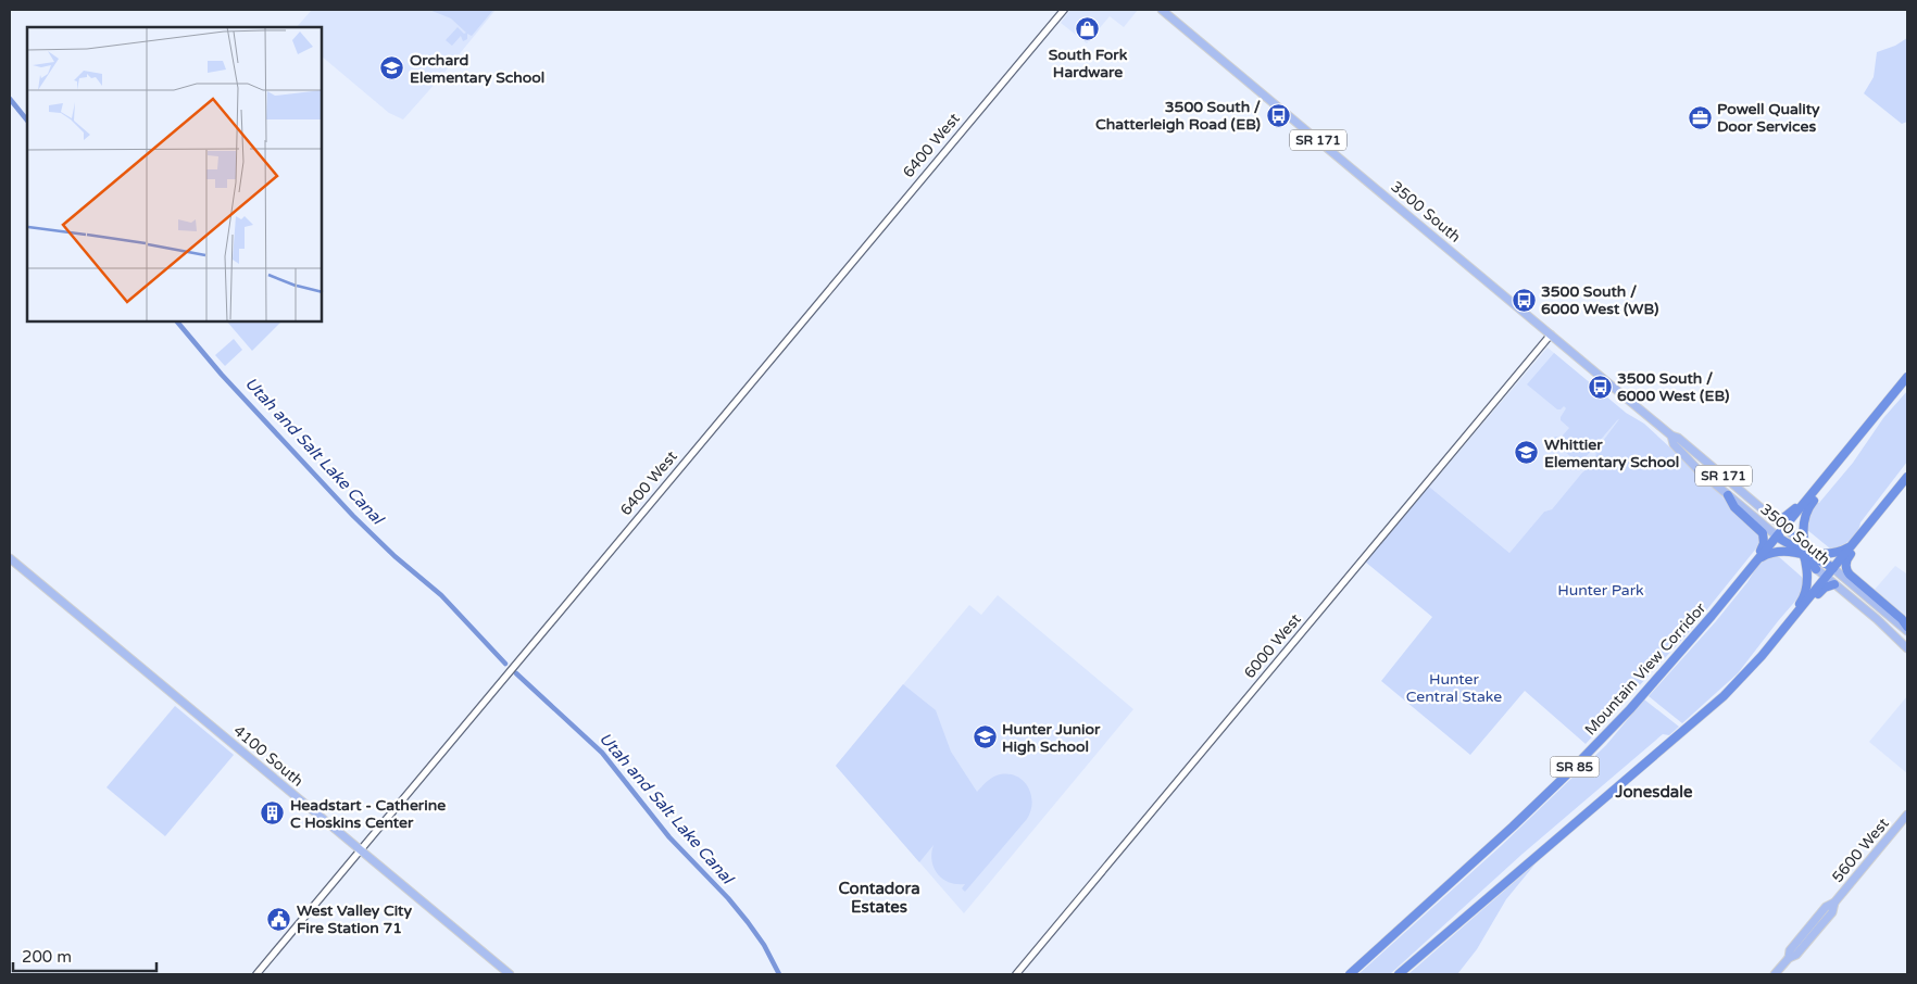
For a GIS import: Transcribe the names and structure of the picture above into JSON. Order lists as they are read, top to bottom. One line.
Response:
{"streets":{"highway":["Mountain View Corridor","SR 85"],"main road":["SR 171","3500 South","4100 South","5600 West"],"street":["6400 West","6000 West"]},"crossings":[["6400 West","4100 South"],["3500 South","6000 West"],["3500 South","Mountain View Corridor"],["3500 South","SR 85"]],"districts":["Jonesdale","Contadora Estates"],"water":["Utah and Salt Lake Canal"],"parks":["Hunter Park","Hunter Central Stake"],"places":{"shop":["South Fork Hardware"],"school or university":["Orchard Elementary School","Whittier Elementary School","Hunter Junior High School"],"bus stop":["3500 South / Chatterleigh Road (EB)","3500 South / 6000 West (WB)","3500 South / 6000 West (EB)"],"office":["Powell Quality Door Services"],"building":["Headstart - Catherine C Hoskins Center"],"public building":["West Valley City Fire Station 71"]},"scale_bar":"200 m"}
